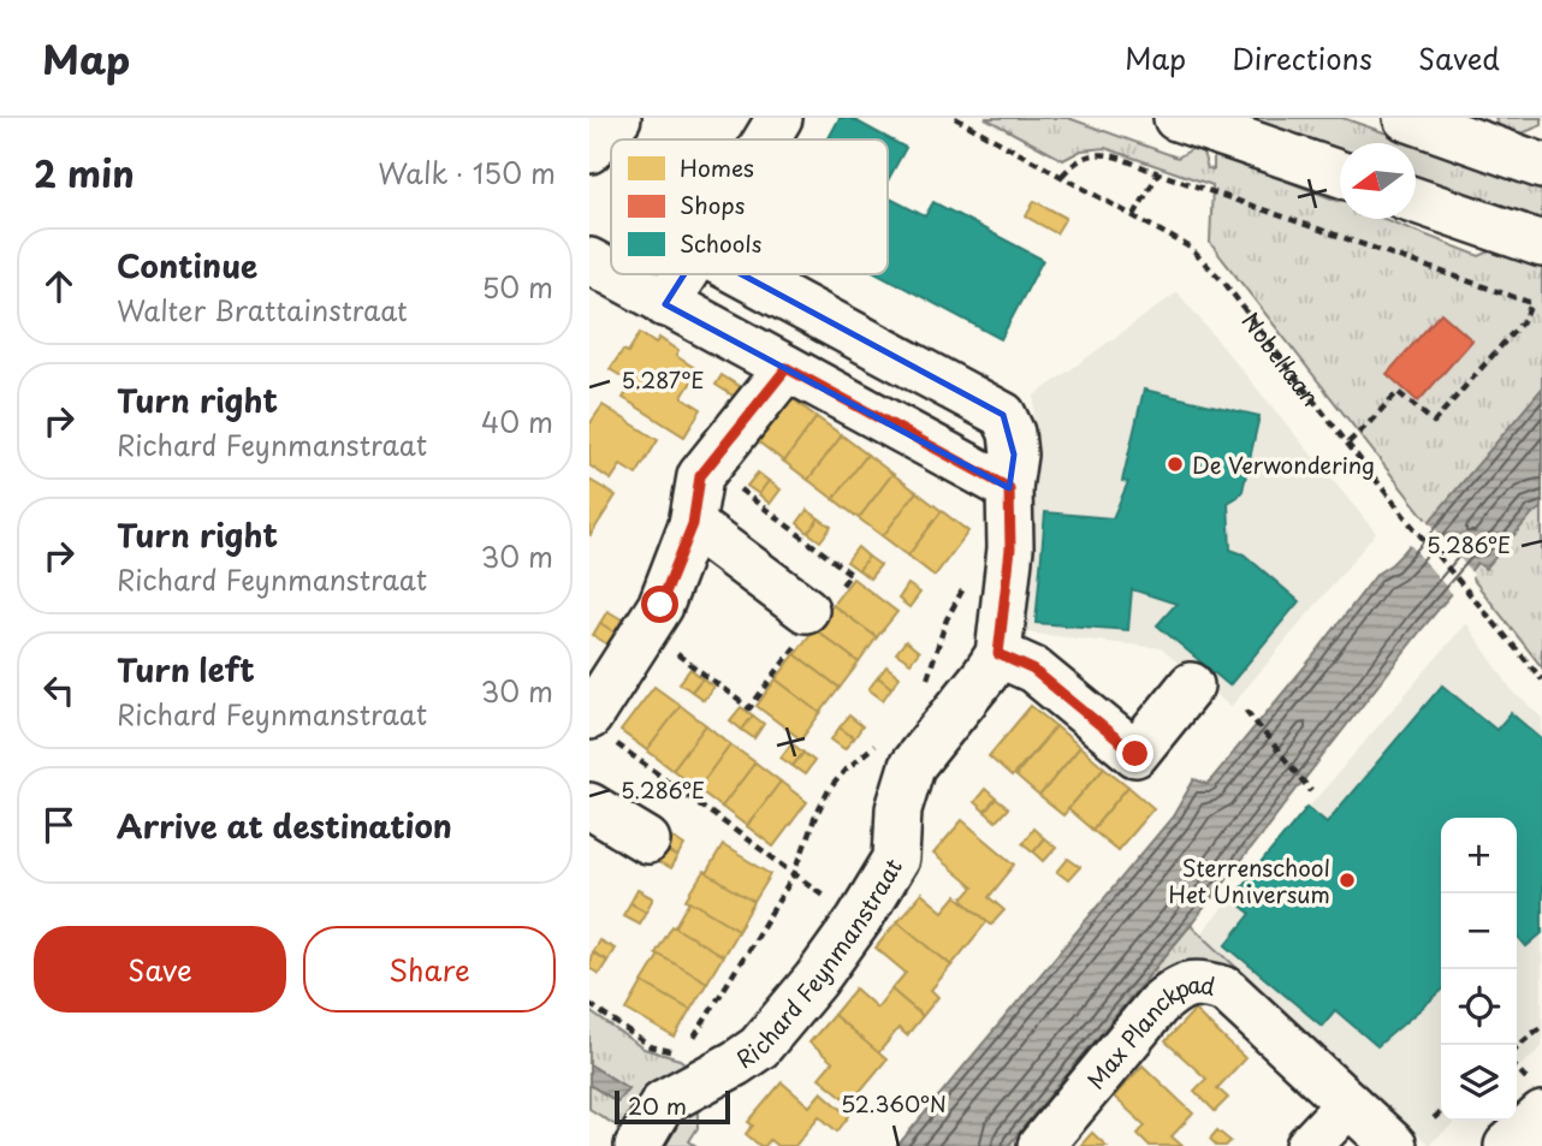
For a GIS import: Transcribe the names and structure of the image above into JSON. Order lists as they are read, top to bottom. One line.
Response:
{"streets":{"street":["Richard Feynmanstraat","Max Planckpad"],"path":["Nobellaan"]},"places":["De Verwondering","Sterrenschool Het Universum"],"legend":["Homes","Shops","Schools"],"scale_bar":"20 m","north":"left","page":{"header":"Map","nav":["Map","Directions","Saved"],"heading":["2 min","Walk · 150 m"],"list":[["Continue","Walter Brattainstraat","50 m"],["Turn right","Richard Feynmanstraat","40 m"],["Turn right","Richard Feynmanstraat","30 m"],["Turn left","Richard Feynmanstraat","30 m"],"Arrive at destination"],"map_buttons":["+","−"],"buttons":["Save","Share"],"scale":"20 m"},"coordinates":["5.287°E","5.286°E","52.360°N"]}
